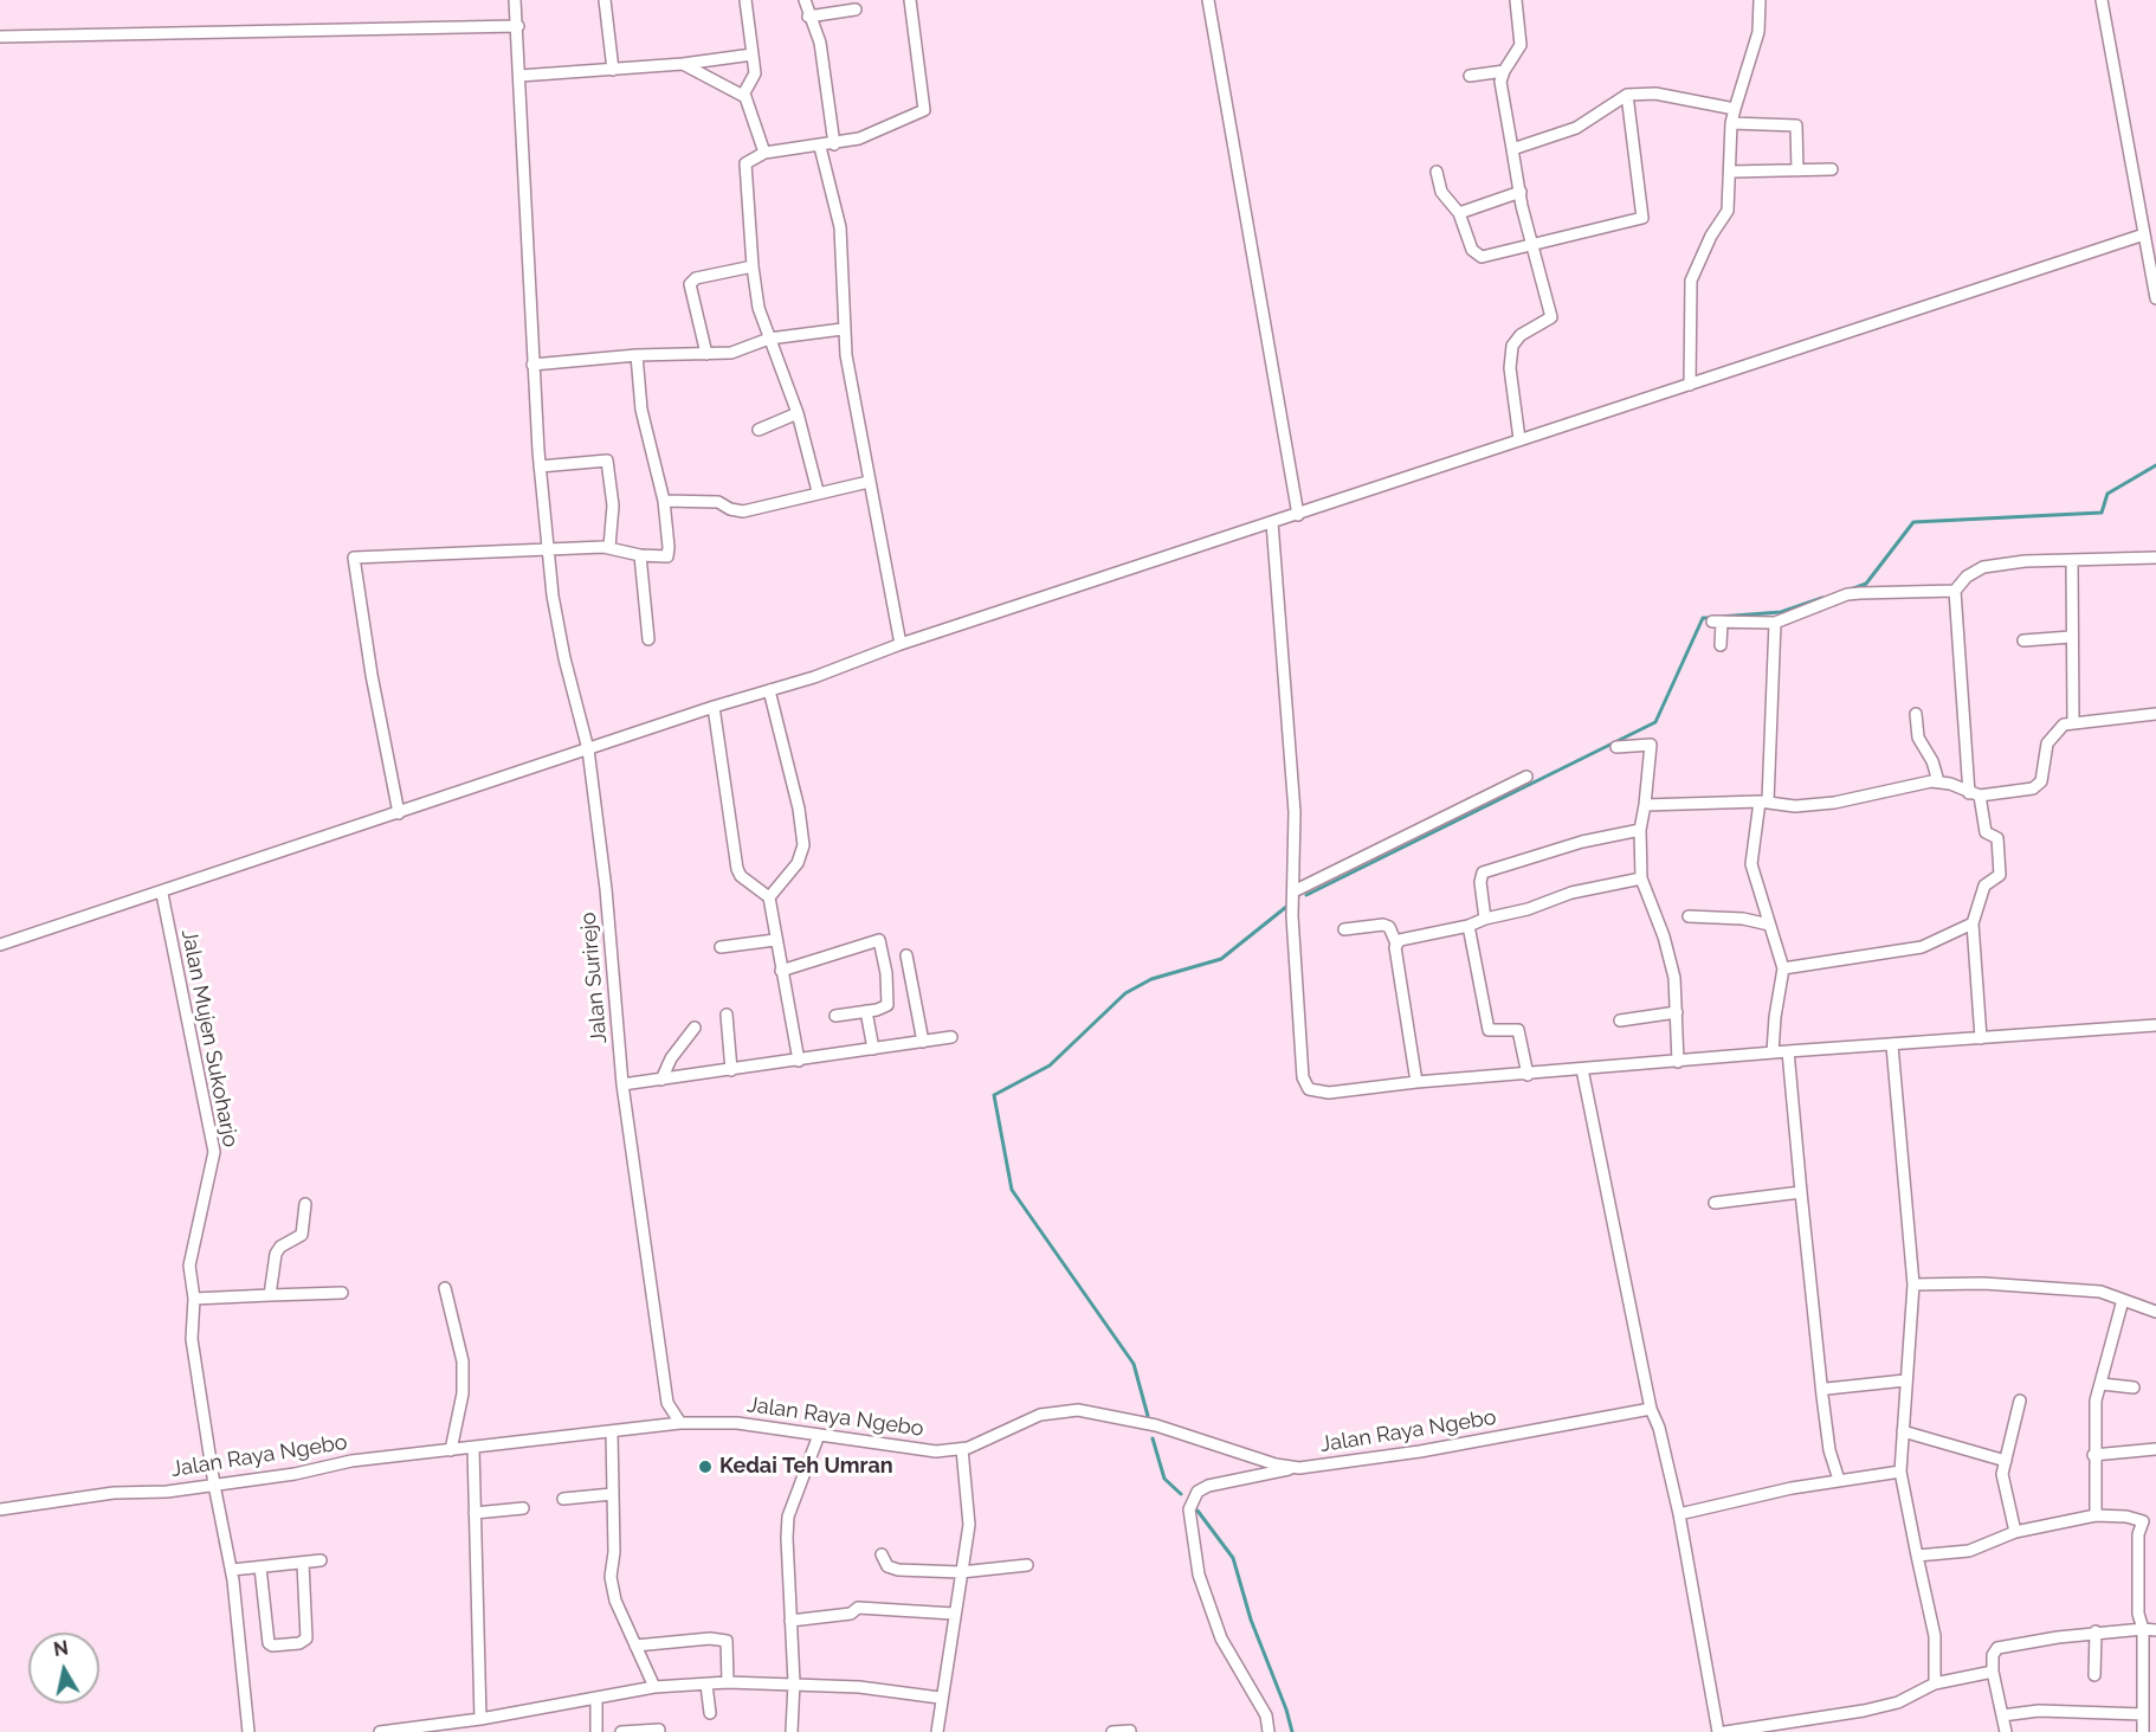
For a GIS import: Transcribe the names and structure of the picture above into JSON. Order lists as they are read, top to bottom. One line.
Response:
{"streets":{"street":["Jalan Surirejo","Jalan Mujen Sukoharjo","Jalan Raya Ngebo"]},"crossings":[["Jalan Surirejo","Jalan Raya Ngebo"],["Jalan Mujen Sukoharjo","Jalan Raya Ngebo"]],"places":["Kedai Teh Umran"],"north":"top"}
